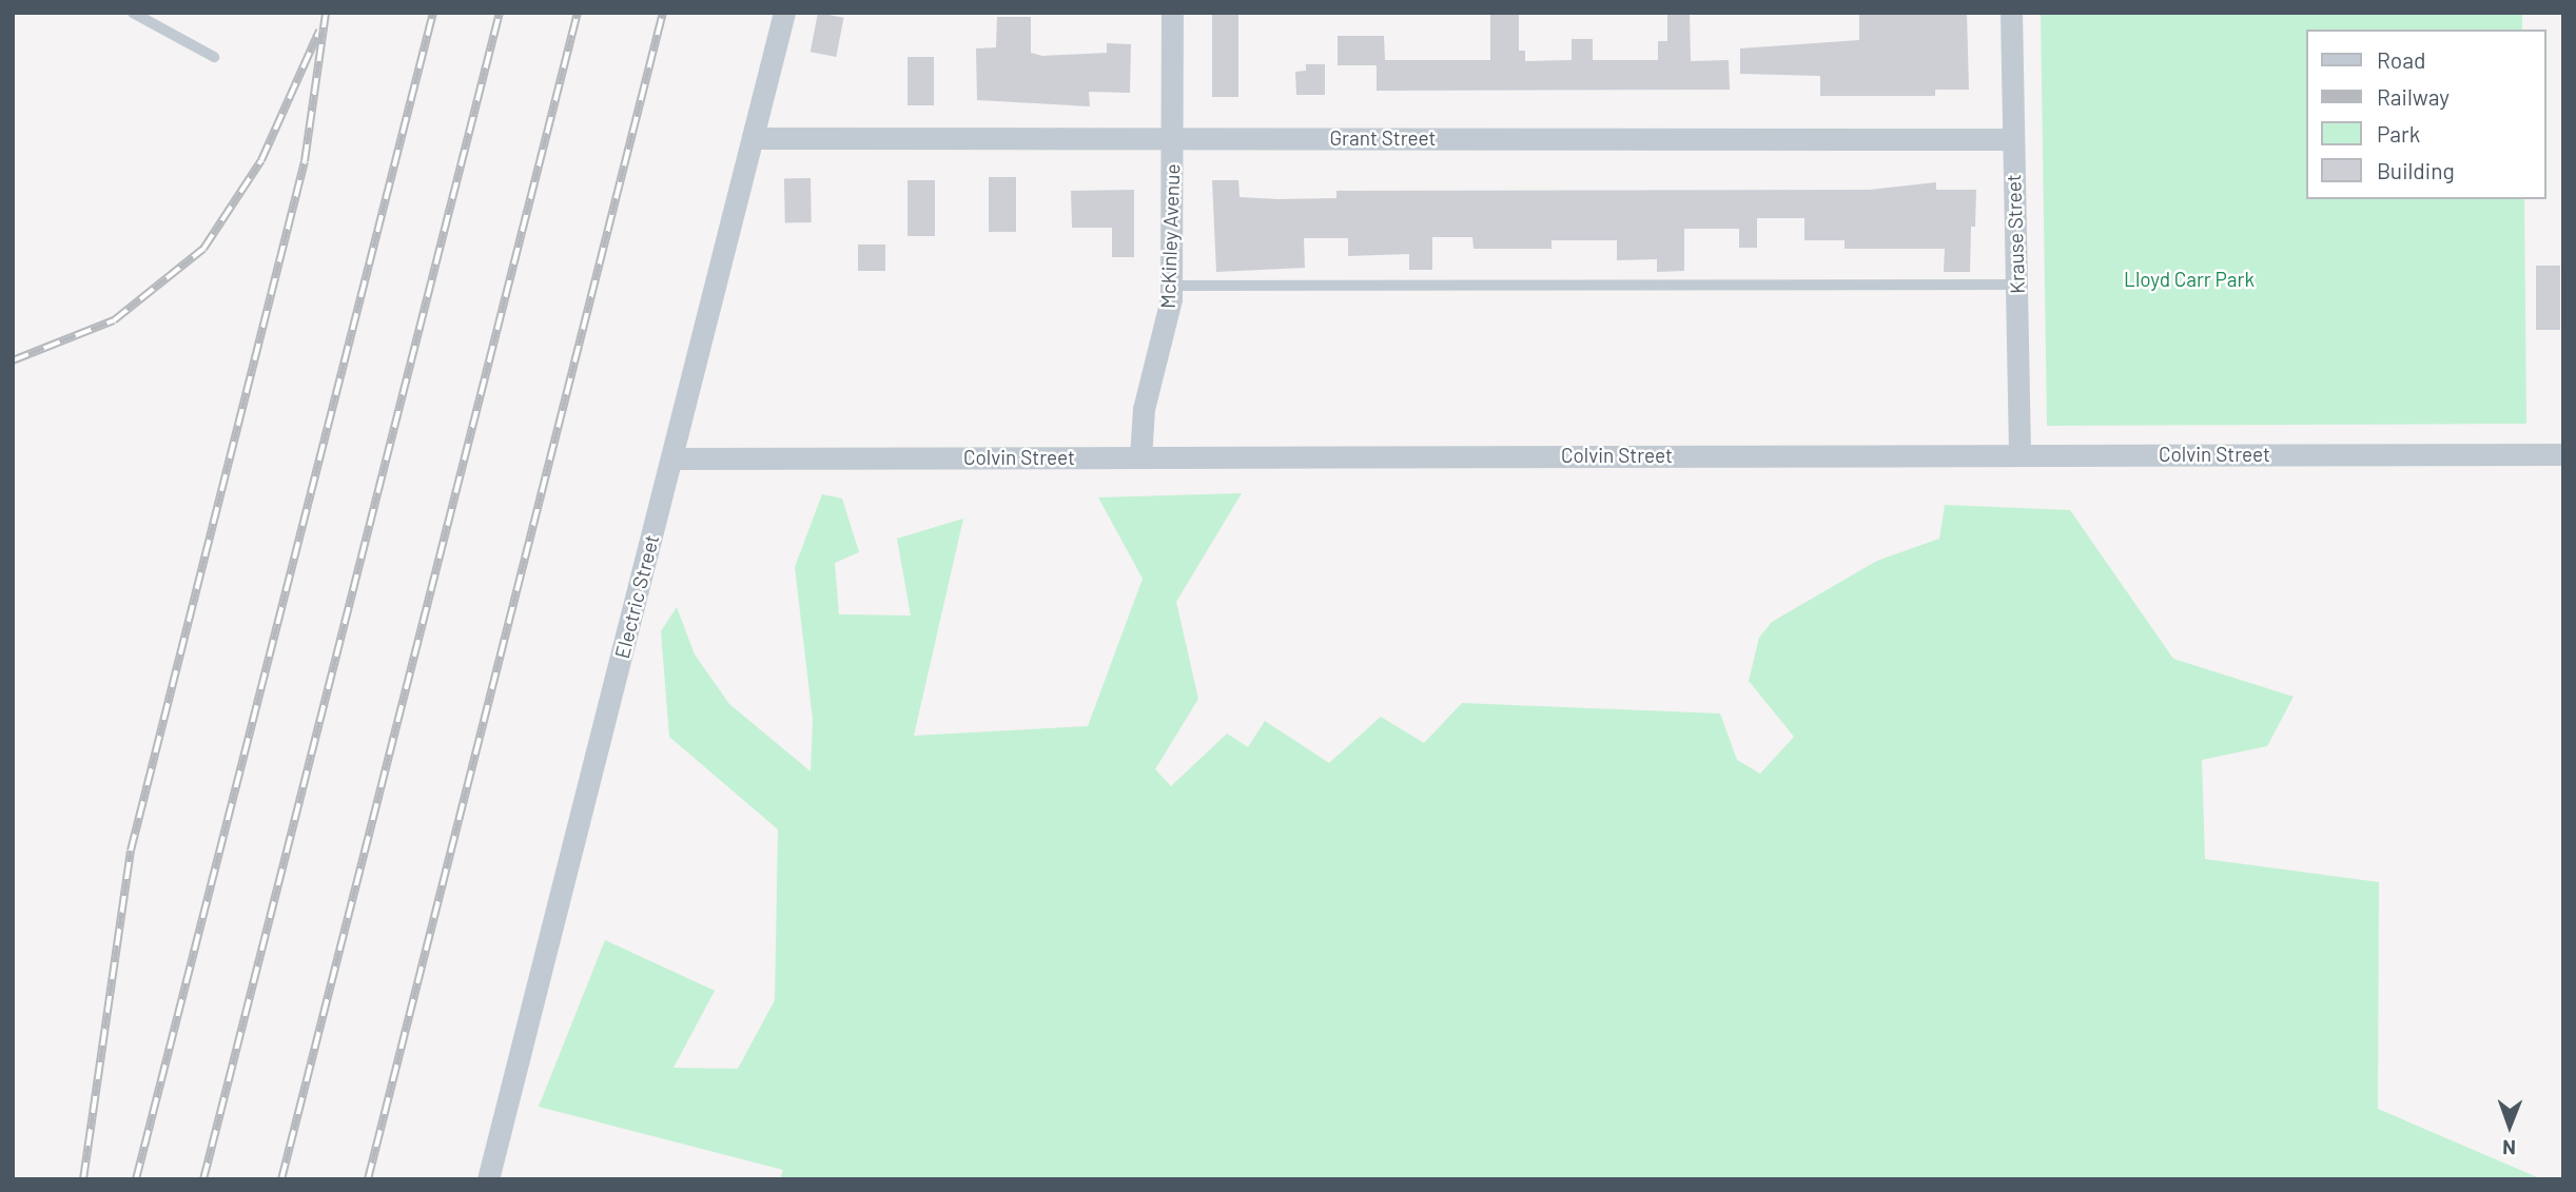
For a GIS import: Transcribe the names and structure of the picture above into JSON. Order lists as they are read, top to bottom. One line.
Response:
{"streets":{"street":["Grant Street","Krause Street","McKinley Avenue","Colvin Street","Electric Street"]},"crossings":[["Grant Street","Krause Street"],["Grant Street","McKinley Avenue"],["Grant Street","Electric Street"],["Krause Street","Colvin Street"],["McKinley Avenue","Colvin Street"],["Colvin Street","Electric Street"]],"parks":["Lloyd Carr Park"],"legend":["Road","Railway","Park","Building"],"north":"bottom"}
